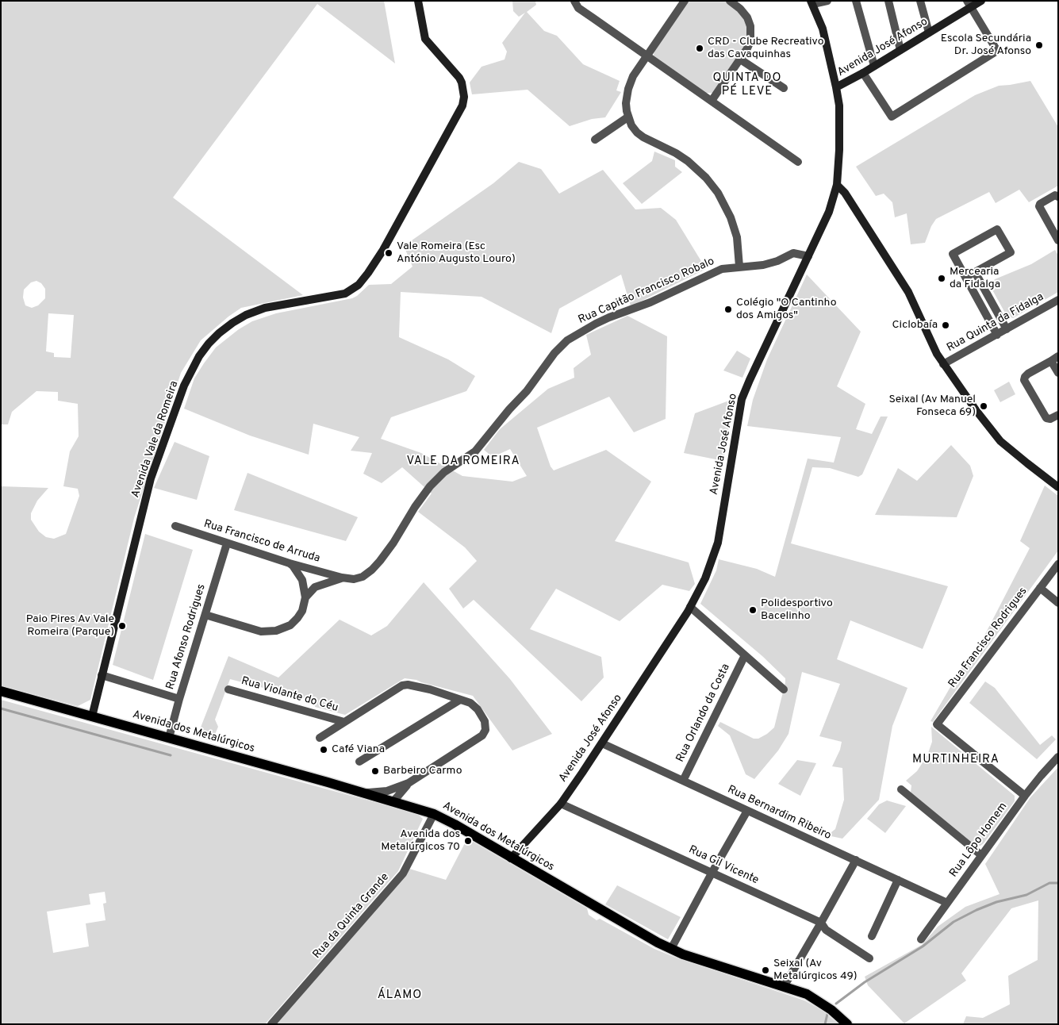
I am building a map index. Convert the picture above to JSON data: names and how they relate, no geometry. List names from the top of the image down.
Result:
{
  "streets": {
    "main road": ["Avenida dos Metalúrgicos"],
    "street": [
      "Avenida José Afonso",
      "Rua Capitão Francisco Robalo",
      "Rua Quinta da Fidalga",
      "Avenida Vale da Romeira",
      "Rua Francisco de Arruda",
      "Rua Afonso Rodrigues",
      "Rua Francisco Rodrigues",
      "Rua Violante do Céu",
      "Rua Orlando da Costa",
      "Rua Bernardim Ribeiro",
      "Rua Lôpo Homem",
      "Rua Gil Vicente",
      "Rua da Quinta Grande"
    ]
  },
  "crossings": [
    ["Avenida José Afonso", "Rua Capitão Francisco Robalo"],
    ["Avenida José Afonso", "Avenida dos Metalúrgicos"],
    ["Avenida José Afonso", "Rua Bernardim Ribeiro"],
    ["Avenida José Afonso", "Rua Gil Vicente"],
    ["Rua Capitão Francisco Robalo", "Rua Francisco de Arruda"],
    ["Avenida Vale da Romeira", "Avenida dos Metalúrgicos"],
    ["Rua Francisco de Arruda", "Rua Afonso Rodrigues"],
    ["Rua Afonso Rodrigues", "Avenida dos Metalúrgicos"],
    ["Rua Francisco Rodrigues", "Rua Lôpo Homem"],
    ["Rua Violante do Céu", "Avenida dos Metalúrgicos"],
    ["Rua Orlando da Costa", "Rua Bernardim Ribeiro"],
    ["Avenida dos Metalúrgicos", "Rua da Quinta Grande"],
    ["Rua Bernardim Ribeiro", "Rua Lôpo Homem"]
  ],
  "districts": [
    "QUINTA DO PÉ LEVE",
    "VALE DA ROMEIRA",
    "MURTINHEIRA",
    "ÁLAMO"
  ],
  "places": [
    "Escola Secundária Dr. José Afonso",
    "CRD - Clube Recreativo das Cavaquinhas",
    "Vale Romeira (Esc António Augusto Louro)",
    "Mercearia da Fidalga",
    "Colégio \"O Cantinho dos Amigos\"",
    "Ciclobaía",
    "Seixal (Av Manuel Fonseca 69)",
    "Polidesportivo Bacelinho",
    "Paio Pires Av Vale Romeira (Parque)",
    "Café Viana",
    "Barbeiro Carmo",
    "Avenida dos Metalúrgicos 70",
    "Seixal (Av Metalúrgicos 49)"
  ]
}
